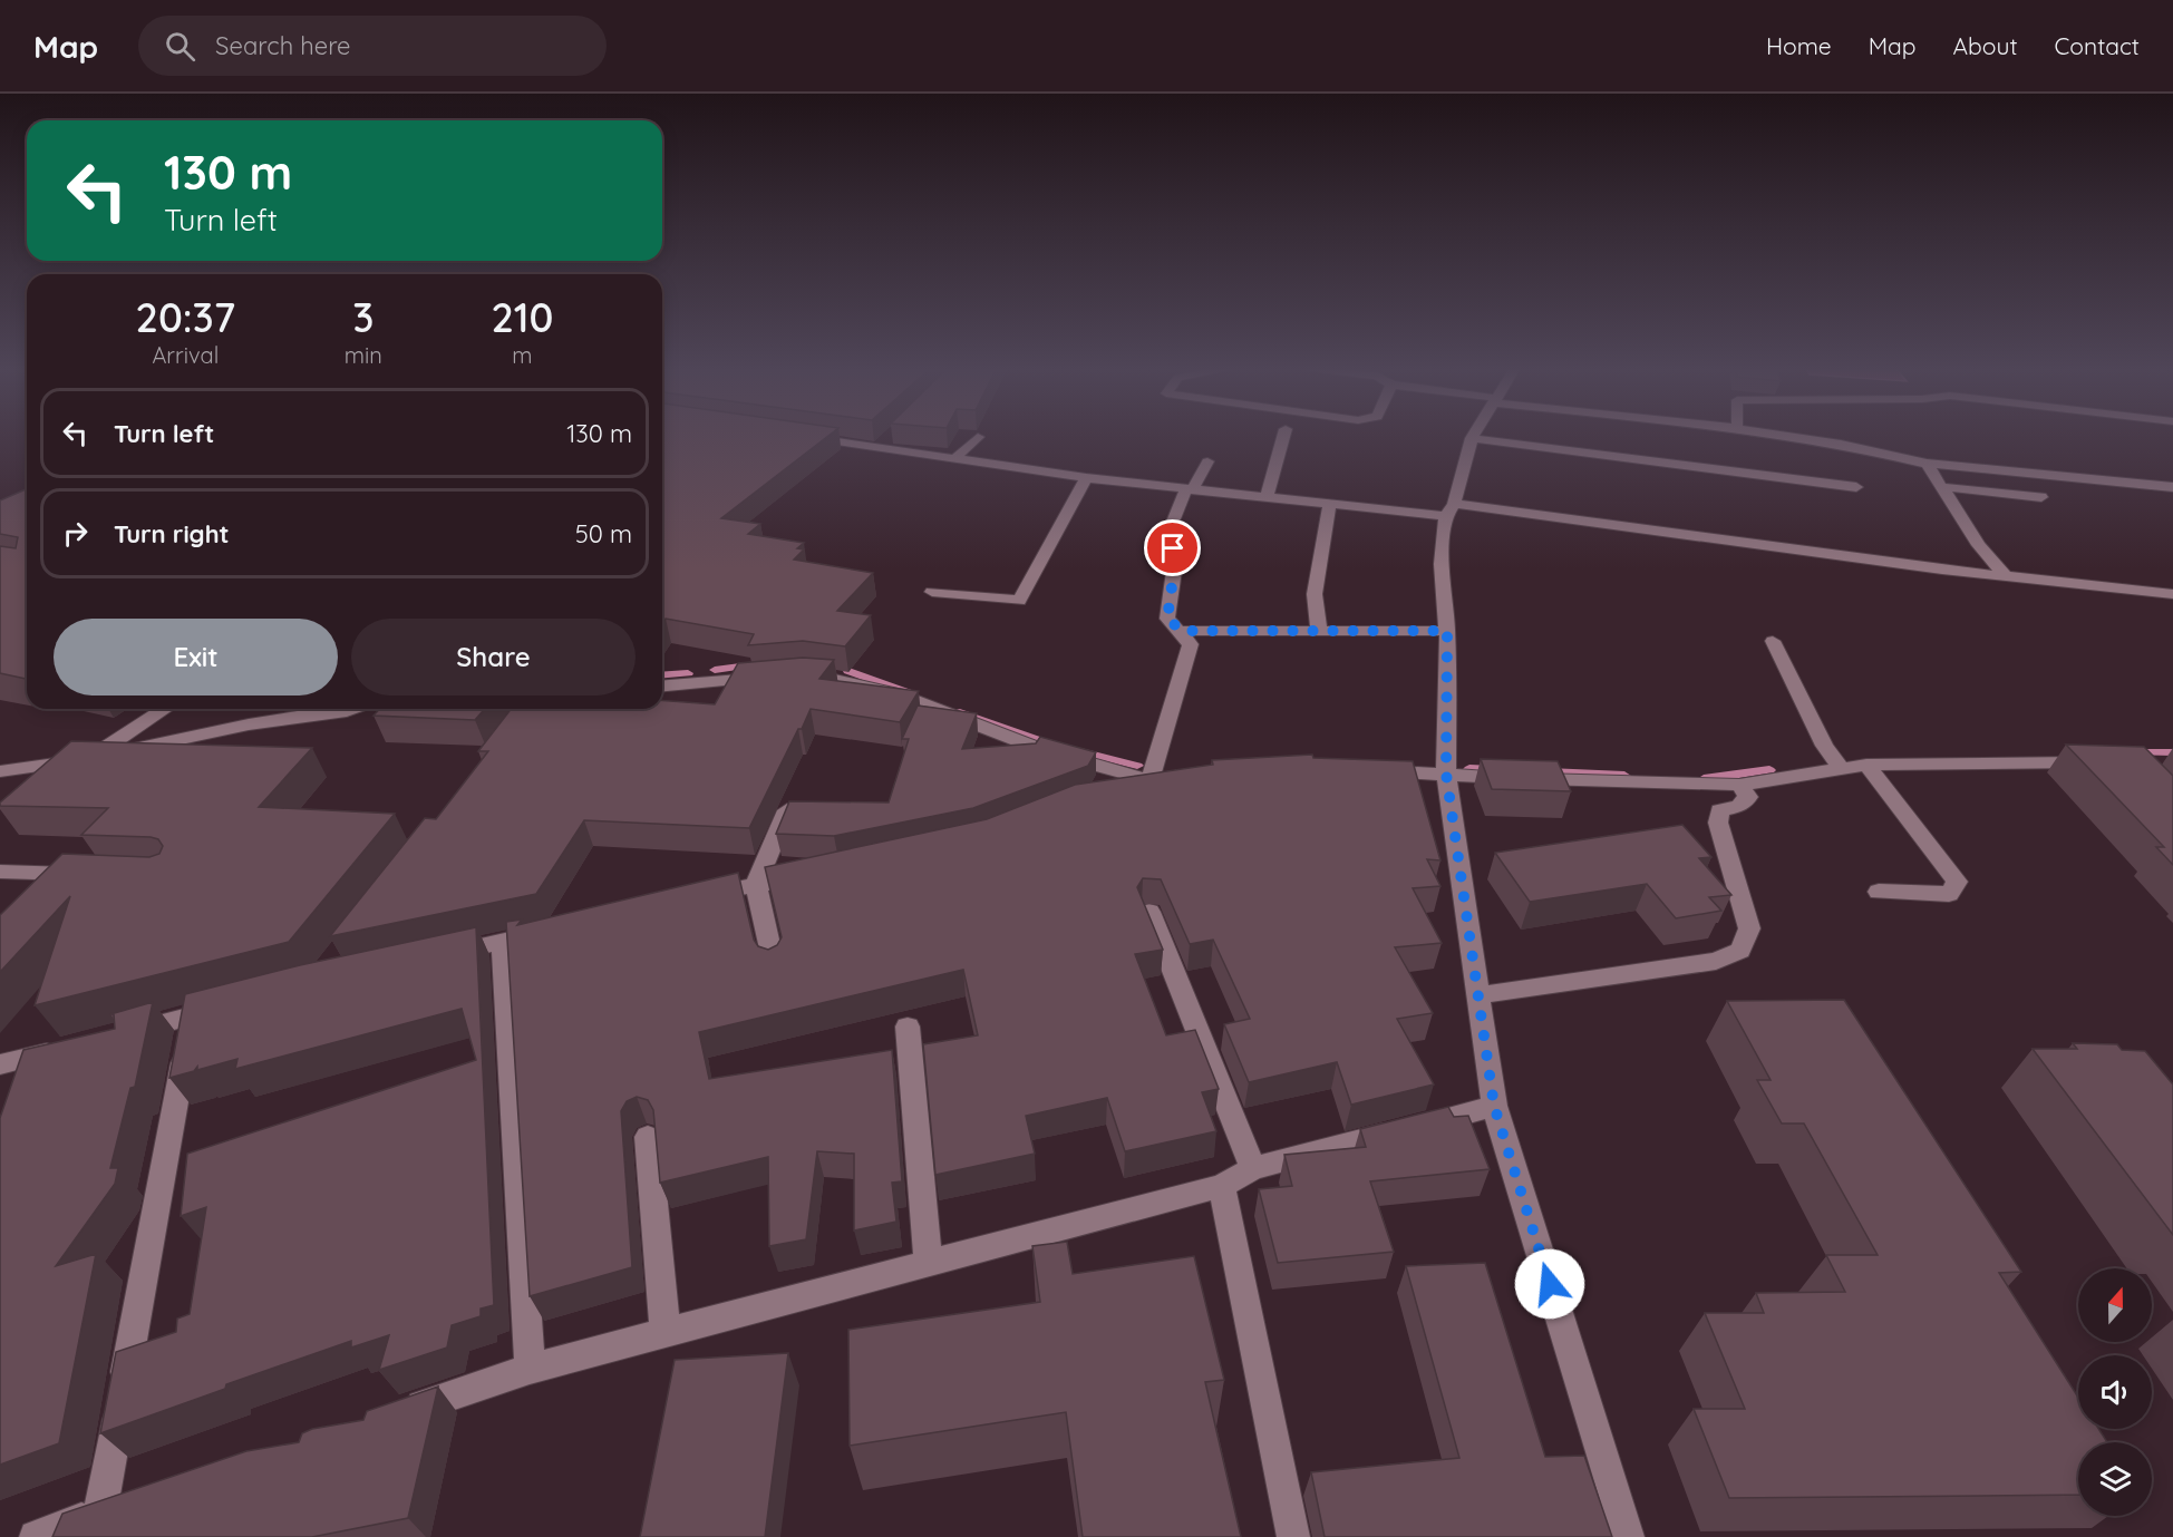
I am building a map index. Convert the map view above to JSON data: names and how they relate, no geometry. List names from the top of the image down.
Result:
{
  "north": "top",
  "page": {
    "header": "Map",
    "search": "Search here",
    "nav": [
      "Home",
      "Map",
      "About",
      "Contact"
    ],
    "turn": ["130 m", "Turn left"],
    "eta": [
      "20:37",
      "Arrival",
      "3",
      "min",
      "210",
      "m"
    ],
    "list": [
      {
        "name": "Turn left",
        "value": "130 m"
      },
      {
        "name": "Turn right",
        "value": "50 m"
      }
    ],
    "buttons": ["Exit", "Share"]
  }
}
